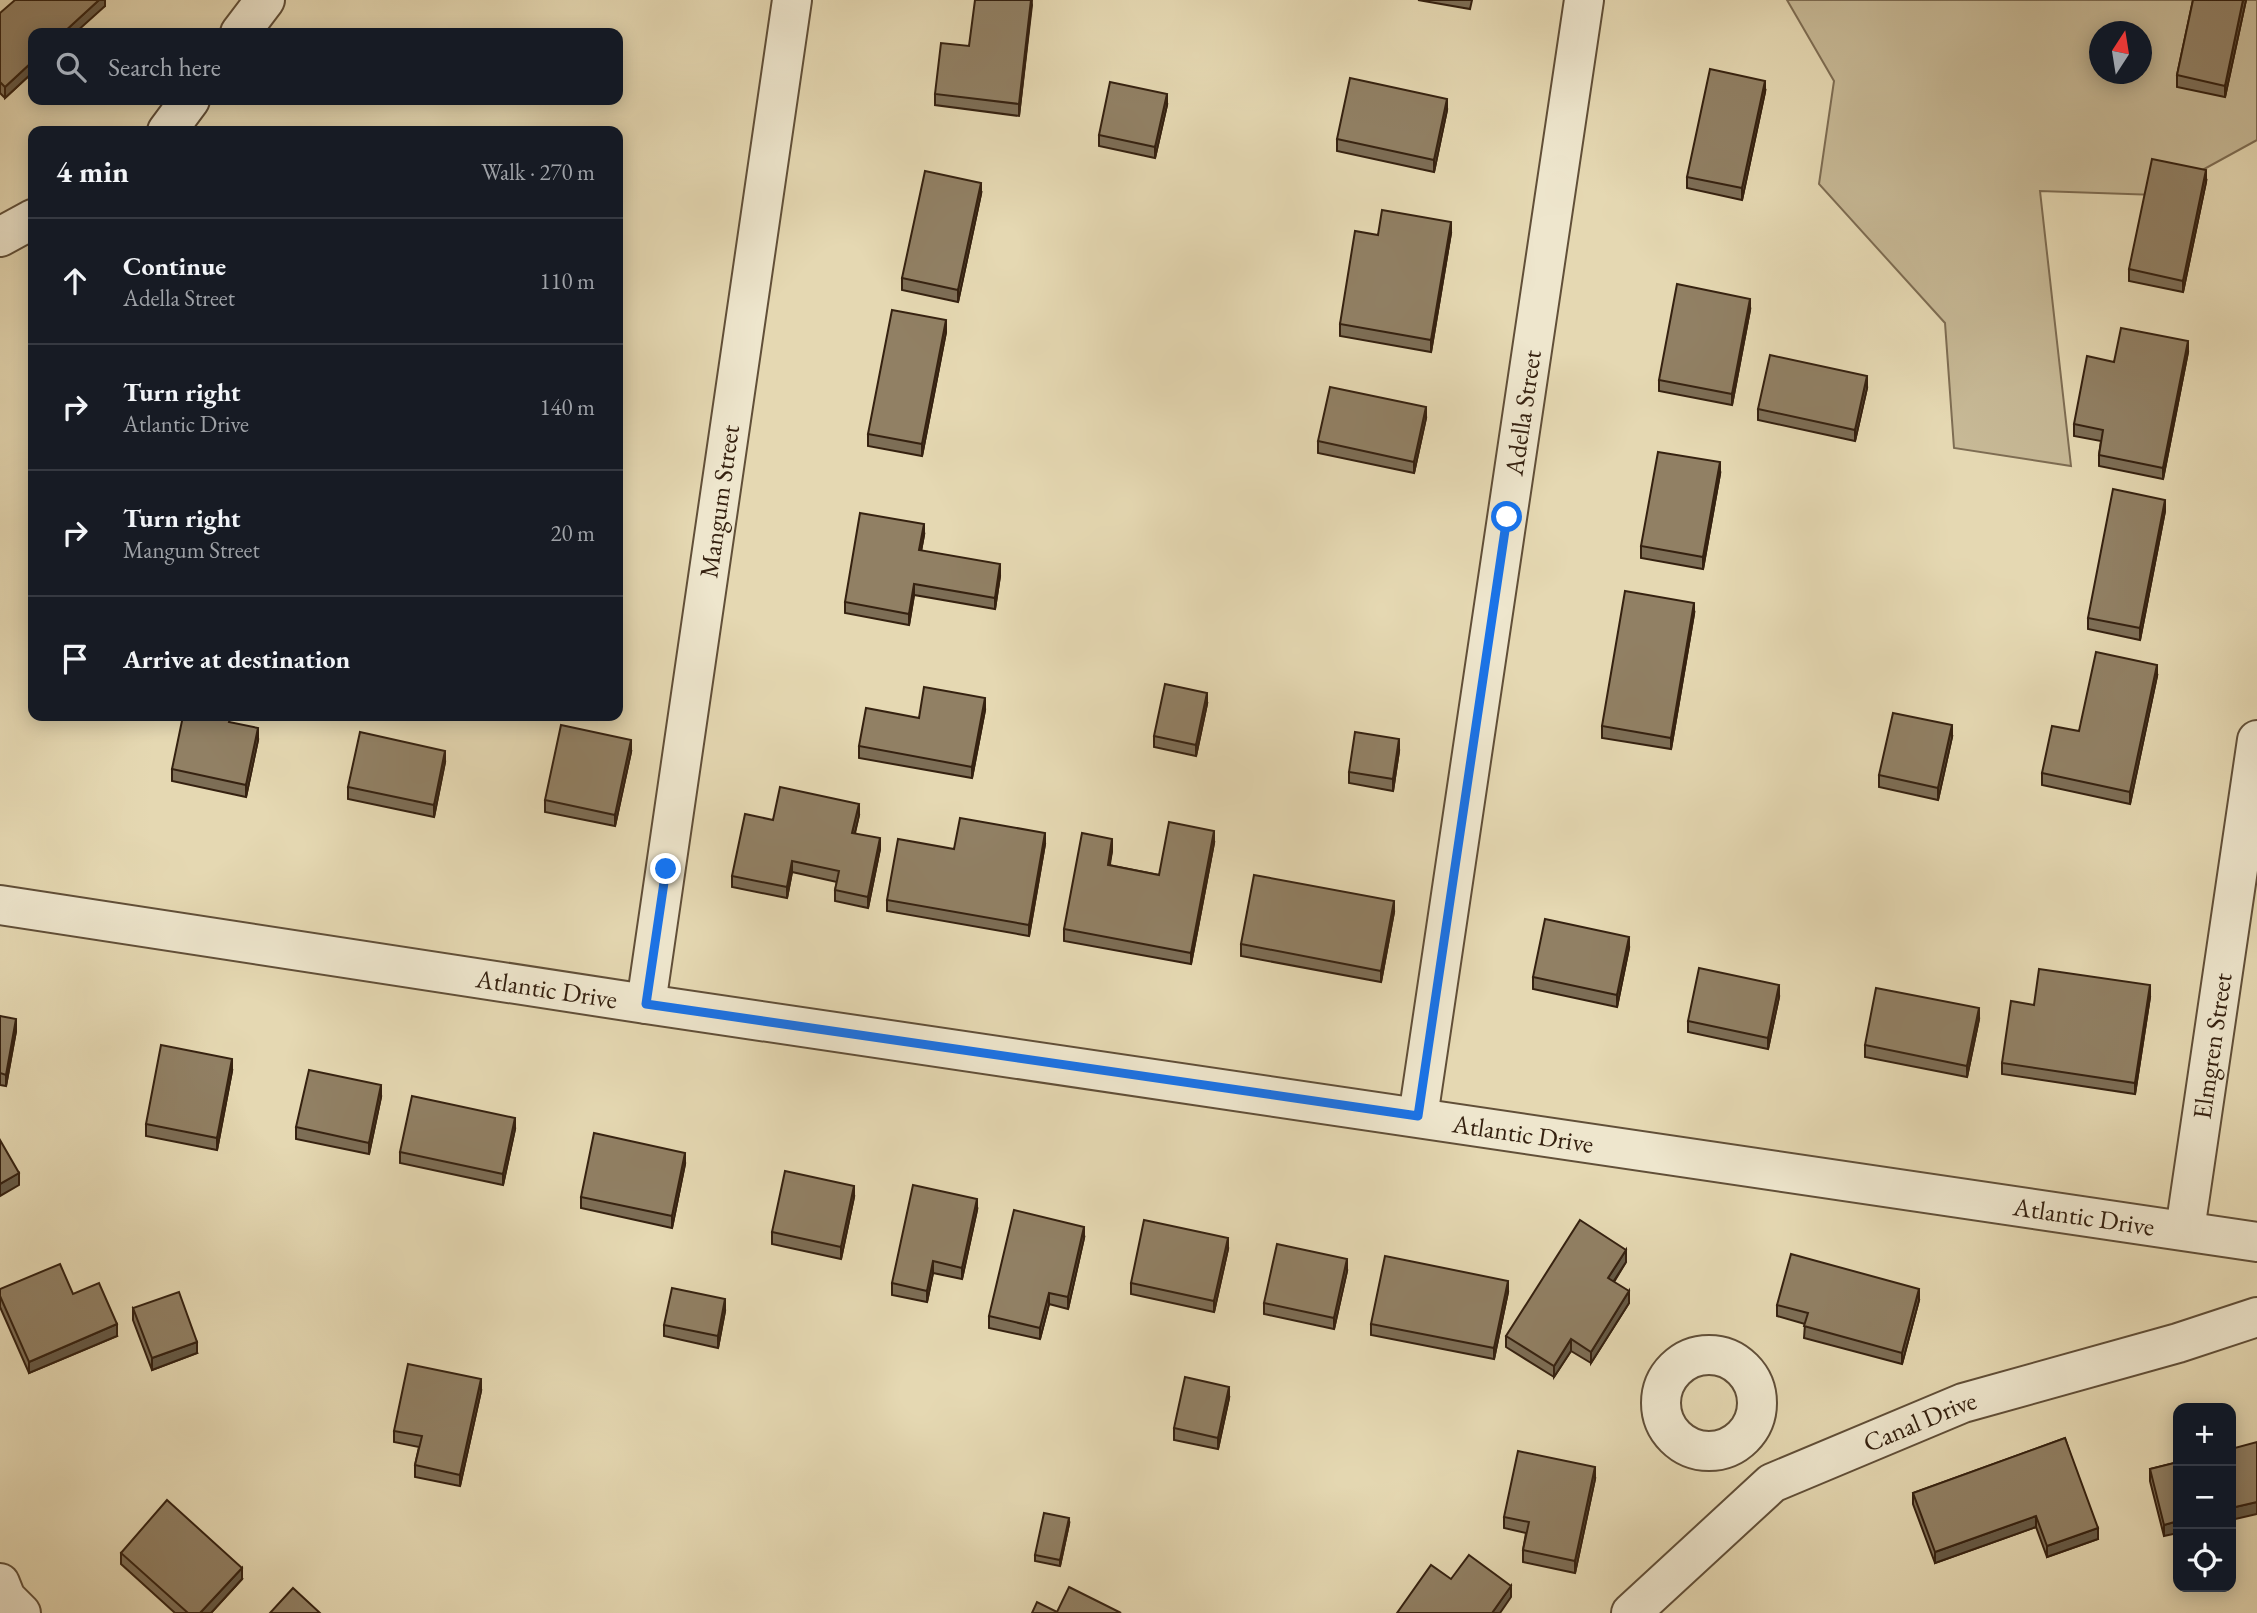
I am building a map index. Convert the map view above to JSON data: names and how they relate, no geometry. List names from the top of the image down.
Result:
{
  "streets": {
    "street": [
      "Adella Street",
      "Mangum Street",
      "Atlantic Drive",
      "Elmgren Street",
      "Canal Drive"
    ]
  },
  "crossings": [
    ["Adella Street", "Atlantic Drive"],
    ["Mangum Street", "Atlantic Drive"],
    ["Atlantic Drive", "Elmgren Street"]
  ],
  "north": "top",
  "page": {
    "search": "Search here",
    "heading": ["4 min", "Walk · 270 m"],
    "list": [
      ["Continue", "Adella Street", "110 m"],
      ["Turn right", "Atlantic Drive", "140 m"],
      ["Turn right", "Mangum Street", "20 m"],
      "Arrive at destination"
    ],
    "map_buttons": ["+", "−"]
  }
}
